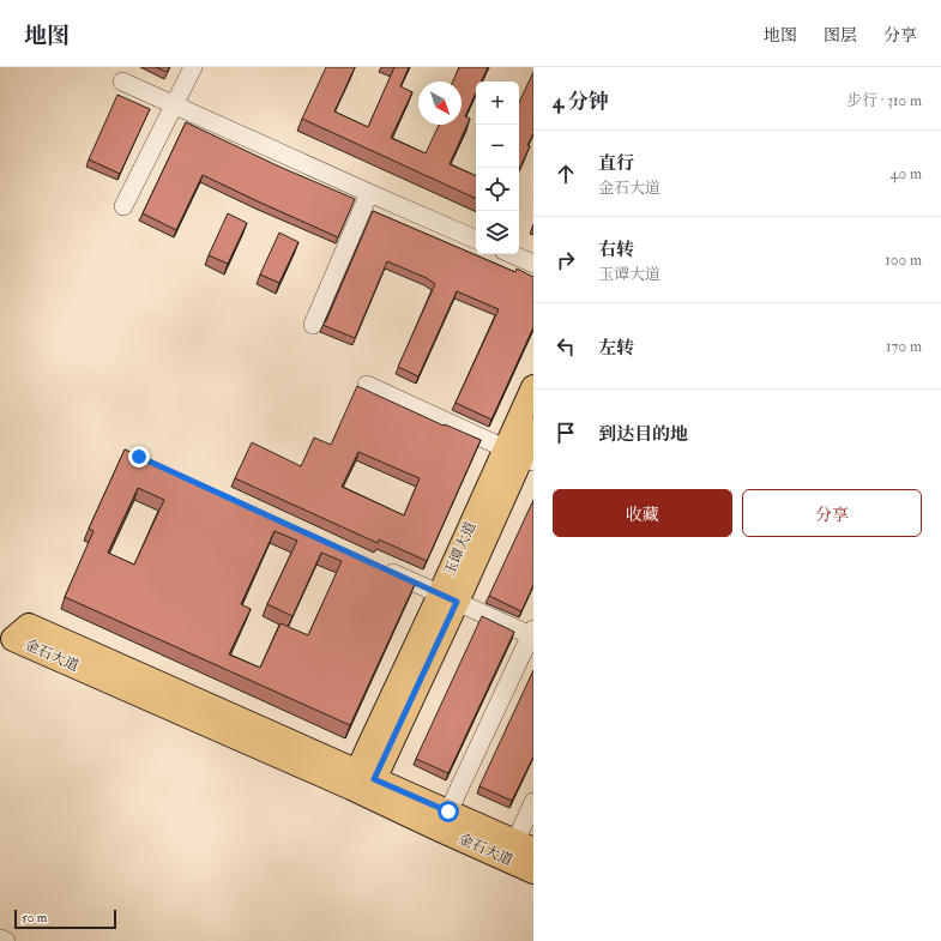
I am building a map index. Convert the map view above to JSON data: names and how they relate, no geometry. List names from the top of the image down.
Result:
{
  "streets": {
    "main road": ["玉谭大道", "金石大道"]
  },
  "crossings": [
    ["玉谭大道", "金石大道"]
  ],
  "scale_bar": "50 m",
  "north": "bottom right",
  "page": {
    "header": "地图",
    "nav": ["地图", "图层", "分享"],
    "heading": ["4 分钟", "步行 · 310 m"],
    "map_buttons": ["+", "−"],
    "list": [
      ["直行", "金石大道", "40 m"],
      ["右转", "玉谭大道", "100 m"],
      ["左转", "170 m"],
      "到达目的地"
    ],
    "buttons": ["收藏", "分享"],
    "scale": "50 m"
  }
}
